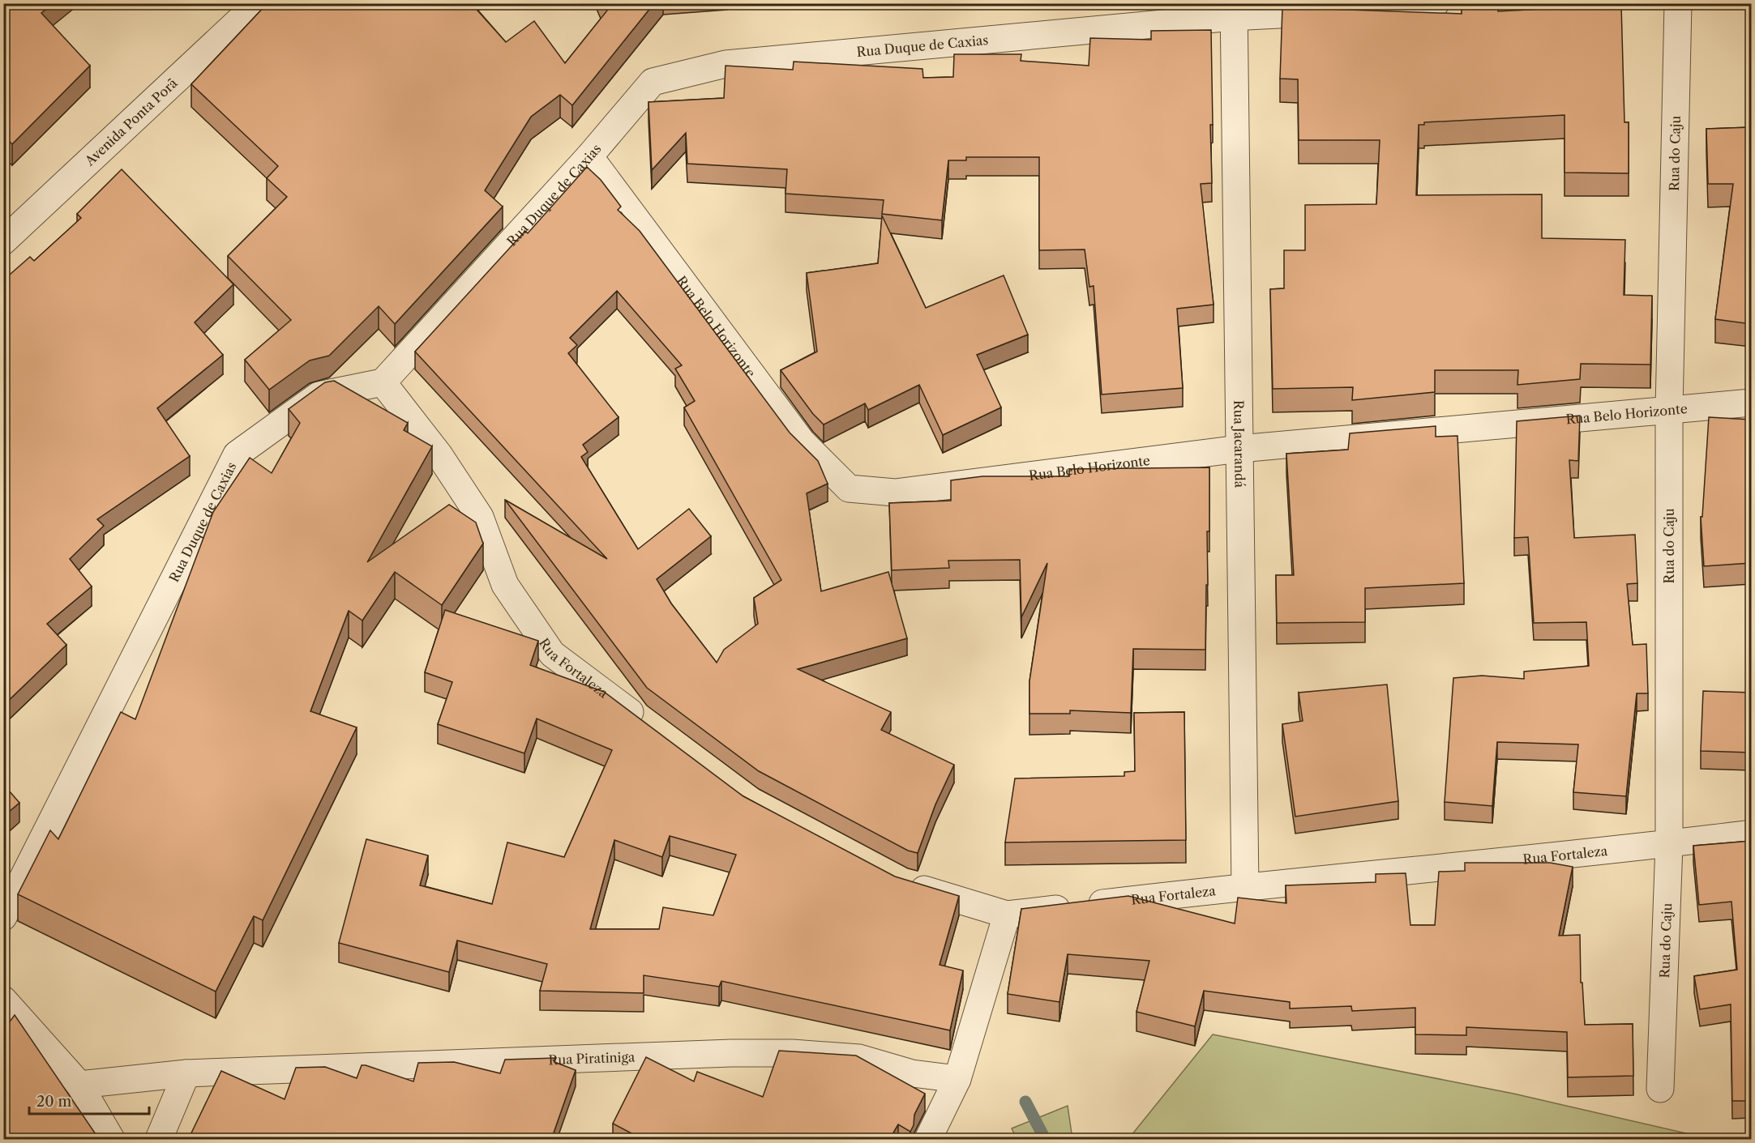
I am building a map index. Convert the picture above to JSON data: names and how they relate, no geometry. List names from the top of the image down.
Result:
{
  "streets": {
    "street": [
      "Rua Duque de Caxias",
      "Avenida Ponta Porã",
      "Rua do Caju",
      "Rua Belo Horizonte",
      "Rua Jacarandá",
      "Rua Fortaleza",
      "Rua Piratiniga"
    ]
  },
  "crossings": [
    ["Rua Duque de Caxias", "Rua Belo Horizonte"],
    ["Rua Duque de Caxias", "Rua Jacarandá"],
    ["Rua Duque de Caxias", "Rua Fortaleza"],
    ["Rua do Caju", "Rua Belo Horizonte"],
    ["Rua do Caju", "Rua Fortaleza"],
    ["Rua Belo Horizonte", "Rua Jacarandá"],
    ["Rua Jacarandá", "Rua Fortaleza"]
  ],
  "scale_bar": "20 m"
}
